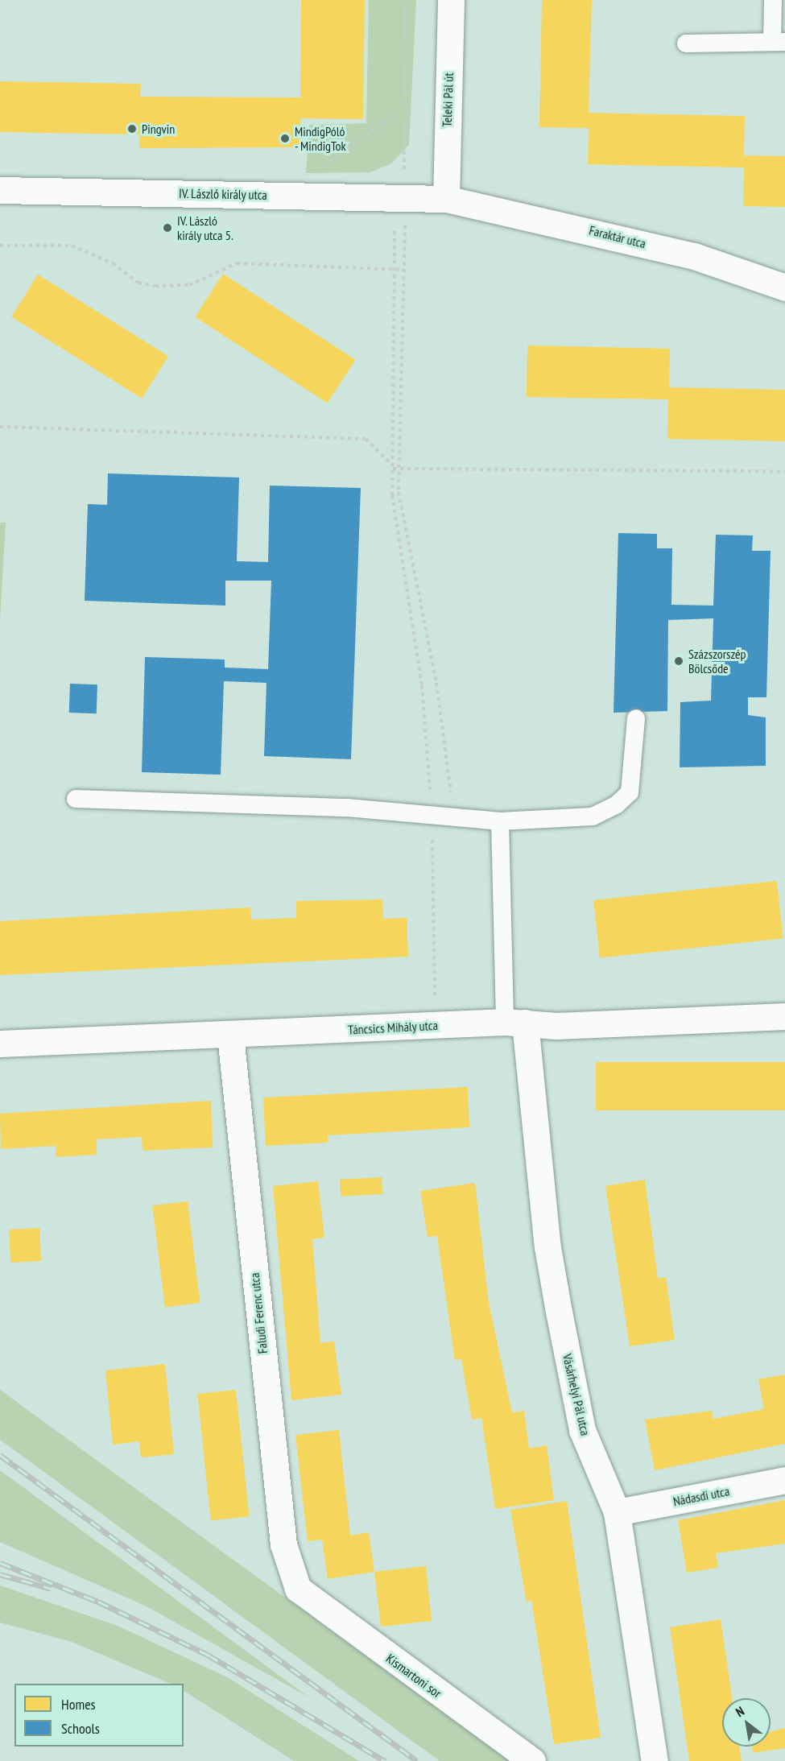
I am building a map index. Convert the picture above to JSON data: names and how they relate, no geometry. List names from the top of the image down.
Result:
{
  "streets": {
    "street": [
      "Teleki Pál út",
      "IV. László király utca",
      "Faraktár utca",
      "Táncsics Mihály utca",
      "Faludi Ferenc utca",
      "Vásárhelyi Pál utca",
      "Nádasdi utca",
      "Kismartoni sor"
    ]
  },
  "crossings": [
    ["Teleki Pál út", "IV. László király utca"],
    ["Teleki Pál út", "Faraktár utca"],
    ["IV. László király utca", "Faraktár utca"],
    ["Táncsics Mihály utca", "Faludi Ferenc utca"],
    ["Táncsics Mihály utca", "Vásárhelyi Pál utca"],
    ["Faludi Ferenc utca", "Kismartoni sor"],
    ["Vásárhelyi Pál utca", "Nádasdi utca"]
  ],
  "places": [
    "Pingvin",
    "MindigPóló - MindigTok",
    "IV. László király utca 5.",
    "Százszorszép Bölcsőde"
  ],
  "legend": ["Homes", "Schools"],
  "north": "top left"
}
